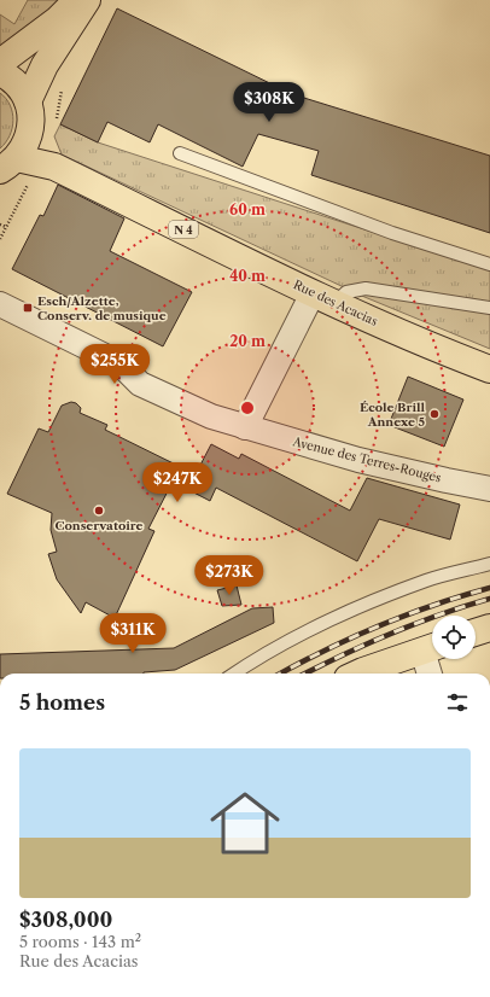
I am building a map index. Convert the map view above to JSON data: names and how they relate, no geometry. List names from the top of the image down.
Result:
{
  "streets": {
    "main road": ["N 4", "Rue des Acacias"],
    "street": ["Avenue des Terres-Rouges"]
  },
  "crossings": [
    ["N 4", "Rue des Acacias"]
  ],
  "places": {
    "transit": ["Esch/Alzette, Conserv. de musique"],
    "other": ["École Brill Annexe 5", "Conservatoire"]
  },
  "page": {
    "price": [
      "$308K",
      "$255K",
      "$247K",
      "$273K",
      "$311K"
    ],
    "heading": "5 homes",
    "list": [
      {
        "name": "$308,000",
        "note": "5 rooms · 143 m² · Rue des Acacias"
      }
    ]
  },
  "rings": ["60 m", "40 m", "20 m"]
}
